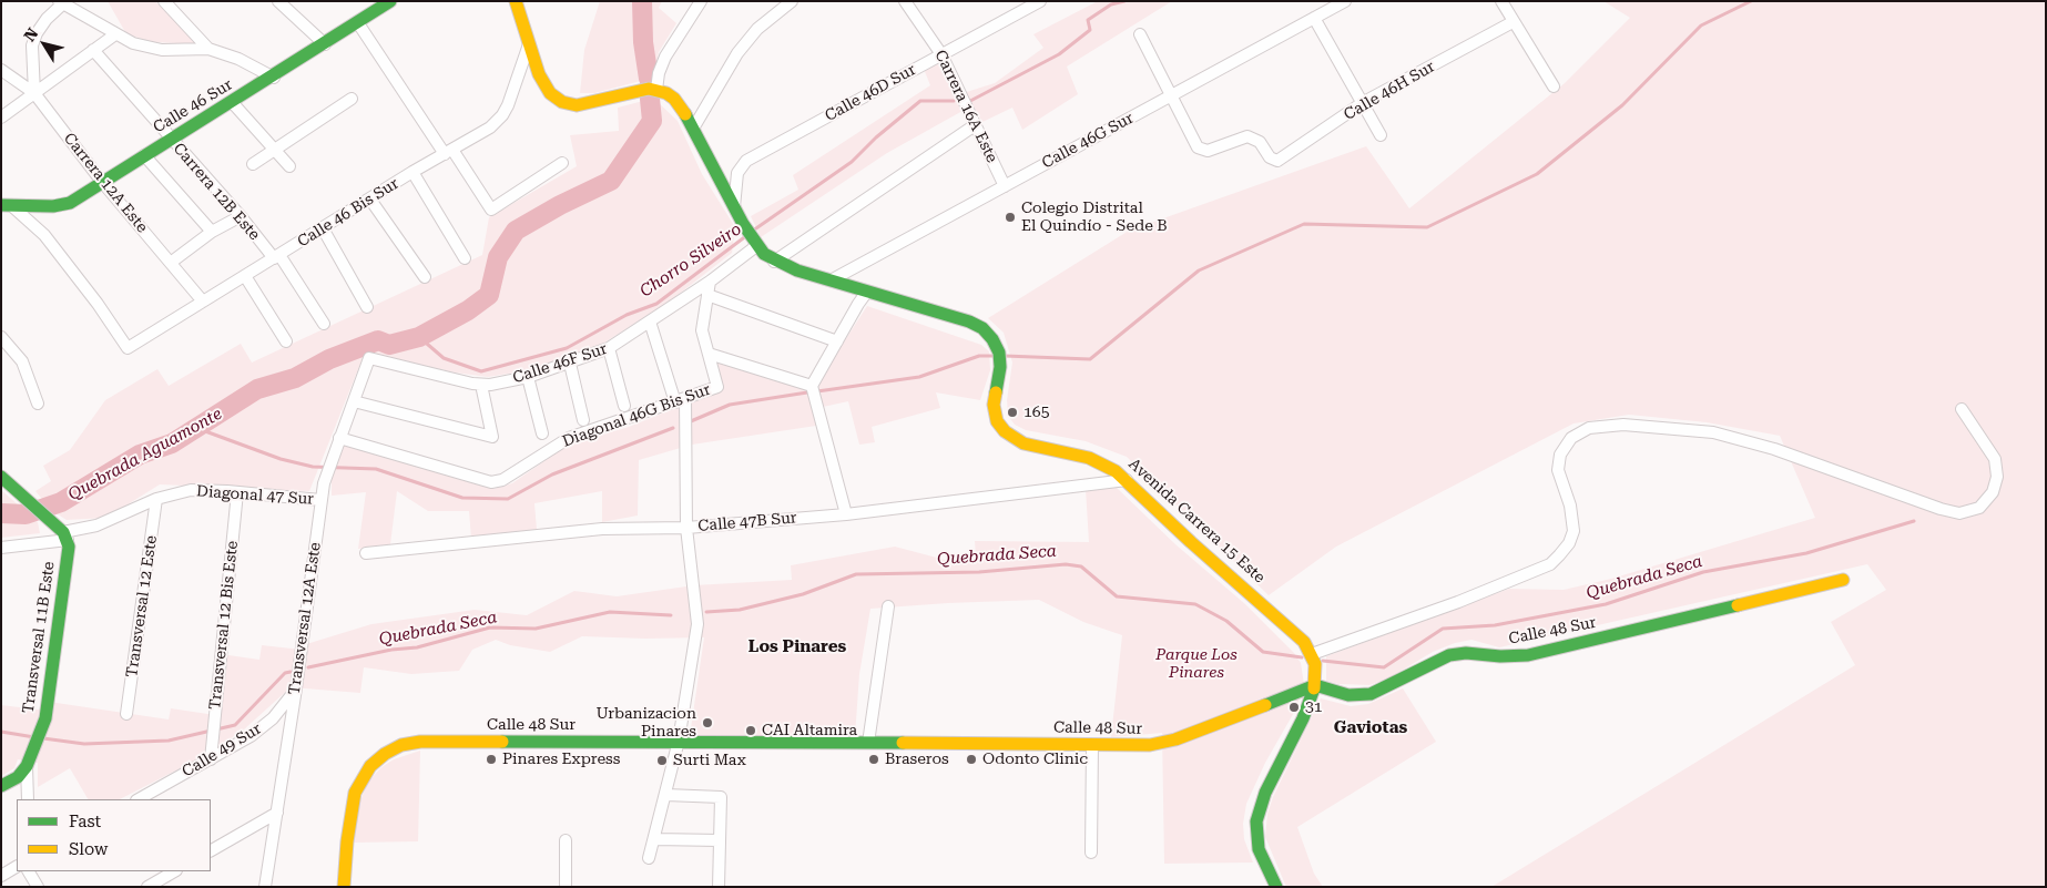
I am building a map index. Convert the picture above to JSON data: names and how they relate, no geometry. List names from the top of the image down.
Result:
{
  "streets": {
    "street": [
      "Calle 46H Sur",
      "Calle 46D Sur",
      "Calle 46 Sur",
      "Carrera 16A Este",
      "Calle 46G Sur",
      "Carrera 12A Este",
      "Carrera 12B Este",
      "Calle 46 Bis Sur",
      "Calle 46F Sur",
      "Diagonal 46G Bis Sur",
      "Diagonal 47 Sur",
      "Avenida Carrera 15 Este",
      "Calle 47B Sur",
      "Transversal 12 Este",
      "Transversal 12A Este",
      "Transversal 12 Bis Este",
      "Calle 48 Sur",
      "Transversal 11B Este",
      "Calle 49 Sur"
    ]
  },
  "crossings": [
    ["Calle 46H Sur", "Calle 46G Sur"],
    ["Calle 46D Sur", "Carrera 16A Este"],
    ["Calle 46D Sur", "Avenida Carrera 15 Este"],
    ["Calle 46 Sur", "Carrera 12A Este"],
    ["Calle 46 Sur", "Carrera 12B Este"],
    ["Calle 46 Sur", "Calle 46 Bis Sur"],
    ["Carrera 16A Este", "Calle 46G Sur"],
    ["Calle 46G Sur", "Avenida Carrera 15 Este"],
    ["Carrera 12A Este", "Calle 46 Bis Sur"],
    ["Carrera 12B Este", "Calle 46 Bis Sur"],
    ["Calle 46F Sur", "Avenida Carrera 15 Este"],
    ["Calle 46F Sur", "Transversal 12A Este"],
    ["Diagonal 46G Bis Sur", "Transversal 12A Este"],
    ["Diagonal 47 Sur", "Transversal 12 Este"],
    ["Diagonal 47 Sur", "Transversal 12A Este"],
    ["Diagonal 47 Sur", "Transversal 12 Bis Este"],
    ["Diagonal 47 Sur", "Transversal 11B Este"],
    ["Avenida Carrera 15 Este", "Calle 47B Sur"],
    ["Transversal 12A Este", "Calle 49 Sur"],
    ["Transversal 12 Bis Este", "Calle 49 Sur"]
  ],
  "districts": ["Los Pinares", "Gaviotas"],
  "water": ["Chorro Silveiro", "Quebrada Aguamonte", "Quebrada Seca"],
  "parks": ["Parque Los Pinares"],
  "places": [
    "Colegio Distrital El Quindío - Sede B",
    "165",
    "31",
    "Urbanizacion Pinares",
    "CAI Altamira",
    "Pinares Express",
    "Braseros",
    "Odonto Clinic",
    "Surti Max"
  ],
  "legend": ["Fast", "Slow"],
  "north": "top left"
}
